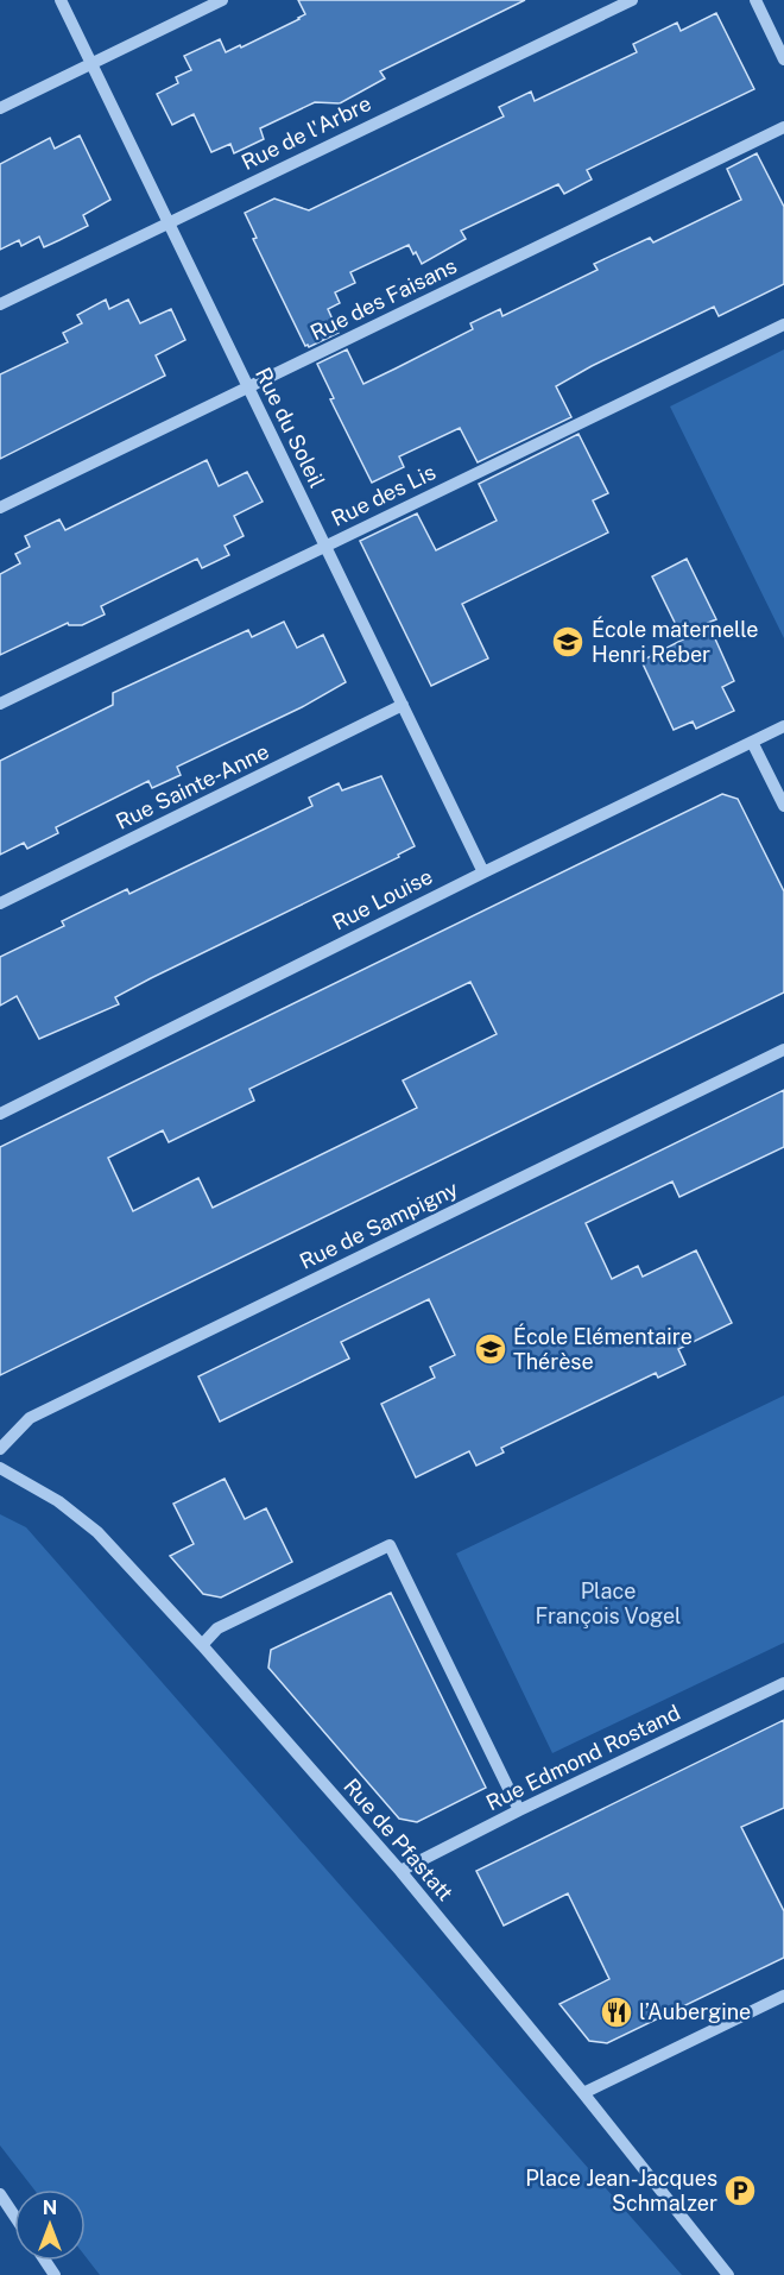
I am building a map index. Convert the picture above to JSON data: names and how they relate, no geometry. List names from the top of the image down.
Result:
{
  "streets": {
    "street": [
      "Rue de l'Arbre",
      "Rue des Faisans",
      "Rue du Soleil",
      "Rue des Lis",
      "Rue Sainte-Anne",
      "Rue Louise",
      "Rue de Sampigny",
      "Rue Edmond Rostand",
      "Rue de Pfastatt"
    ]
  },
  "crossings": [
    ["Rue de l'Arbre", "Rue du Soleil"],
    ["Rue des Faisans", "Rue du Soleil"],
    ["Rue du Soleil", "Rue des Lis"],
    ["Rue du Soleil", "Rue Sainte-Anne"],
    ["Rue du Soleil", "Rue Louise"],
    ["Rue Edmond Rostand", "Rue de Pfastatt"]
  ],
  "parks": ["Place François Vogel"],
  "places": {
    "school or university": ["École maternelle Henri Reber", "École Elémentaire Thérèse"],
    "restaurant": ["l’Aubergine"],
    "parking": ["Place Jean-Jacques Schmalzer"]
  },
  "north": "top"
}
